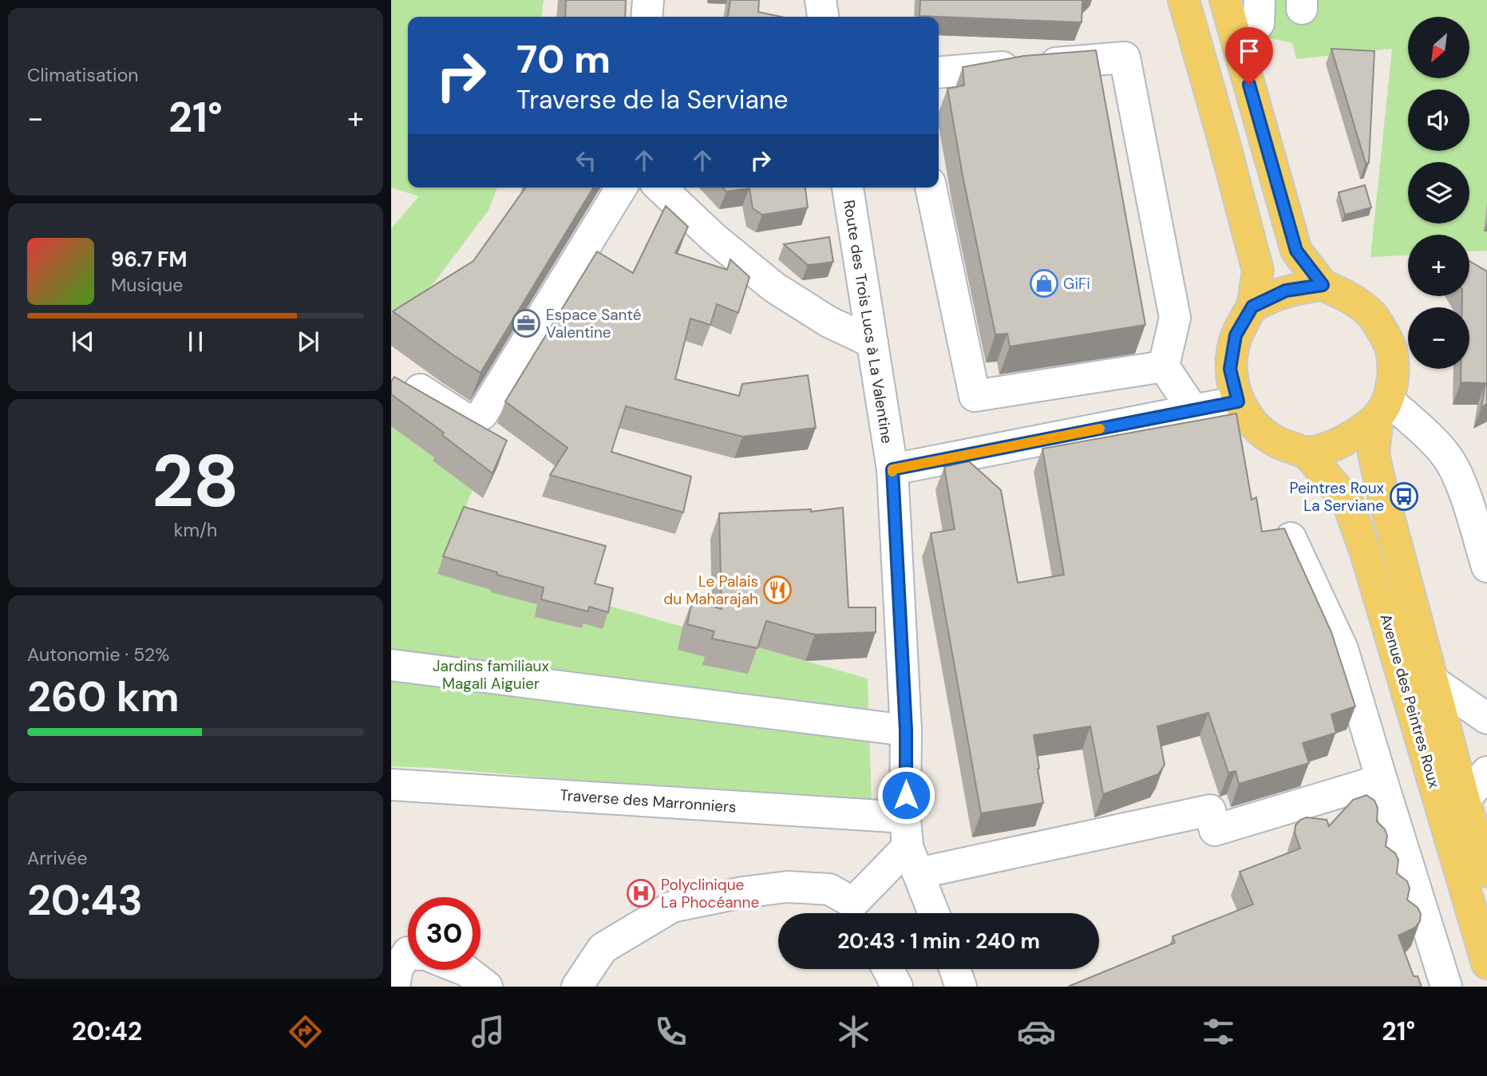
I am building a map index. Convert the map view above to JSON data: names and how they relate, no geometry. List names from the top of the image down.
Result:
{
  "streets": {
    "main road": ["Avenue des Peintres Roux"],
    "street": ["Route des Trois Lucs à La Valentine", "Traverse des Marronniers"]
  },
  "crossings": [
    ["Route des Trois Lucs à La Valentine", "Traverse des Marronniers"]
  ],
  "parks": ["Jardins familiaux Magali Aiguier"],
  "places": {
    "shop": ["GiFi"],
    "office": ["Espace Santé Valentine"],
    "bus stop": ["Peintres Roux La Serviane"],
    "restaurant": ["Le Palais du Maharajah"],
    "hospital": ["Polyclinique La Phocéanne"]
  },
  "north": "bottom left",
  "page": {
    "tile": [
      "Climatisation",
      ["28", "km/h"],
      ["Autonomie · 52%", "260 km"],
      ["Arrivée", "20:43"]
    ],
    "map_buttons": ["+", "−"],
    "turn": ["70 m", "Traverse de la Serviane"],
    "heat": ["−", "21°", "+"],
    "song": ["96.7 FM", "Musique"],
    "limit": "30",
    "trip": "20:43 · 1 min · 240 m",
    "tabs": ["20:42", "21°"]
  }
}
